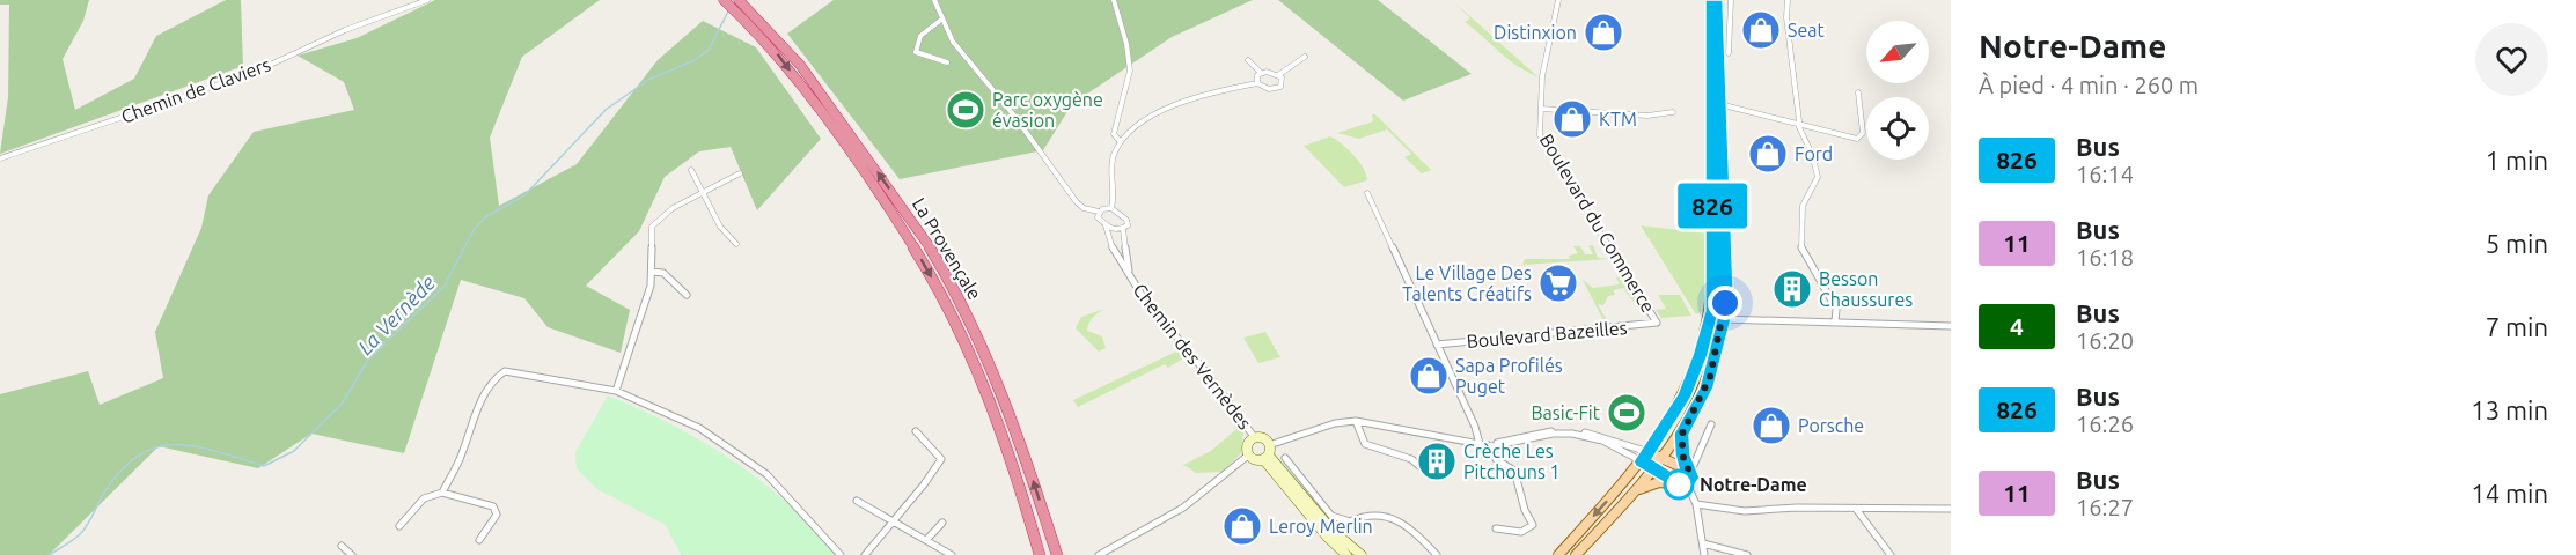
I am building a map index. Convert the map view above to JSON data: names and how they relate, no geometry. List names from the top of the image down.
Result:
{
  "streets": {
    "highway": ["La Provençale"],
    "street": [
      "Chemin de Claviers",
      "Boulevard du Commerce",
      "Boulevard Bazeilles",
      "Chemin des Vernèdes"
    ]
  },
  "crossings": [
    ["Boulevard du Commerce", "Boulevard Bazeilles"]
  ],
  "water": ["La Vernède"],
  "places": {
    "shop": [
      "Seat",
      "Distinxion",
      "KTM",
      "Ford",
      "Sapa Profilés Puget",
      "Porsche",
      "Leroy Merlin"
    ],
    "sports": ["Parc oxygène évasion", "Basic-Fit"],
    "supermarket": ["Le Village Des Talents Créatifs"],
    "building": ["Besson Chaussures", "Crèche Les Pitchouns 1"],
    "other": ["Notre-Dame"]
  },
  "lines": ["bus line 826"],
  "north": "bottom left",
  "page": {
    "on_map": "826",
    "heading": ["Notre-Dame", "À pied · 4 min · 260 m"],
    "list": [
      {
        "mark": "826",
        "name": "Bus",
        "note": "16:14",
        "value": "1 min"
      },
      {
        "mark": "11",
        "name": "Bus",
        "note": "16:18",
        "value": "5 min"
      },
      {
        "mark": "4",
        "name": "Bus",
        "note": "16:20",
        "value": "7 min"
      },
      {
        "mark": "826",
        "name": "Bus",
        "note": "16:26",
        "value": "13 min"
      },
      {
        "mark": "11",
        "name": "Bus",
        "note": "16:27",
        "value": "14 min"
      }
    ]
  }
}
